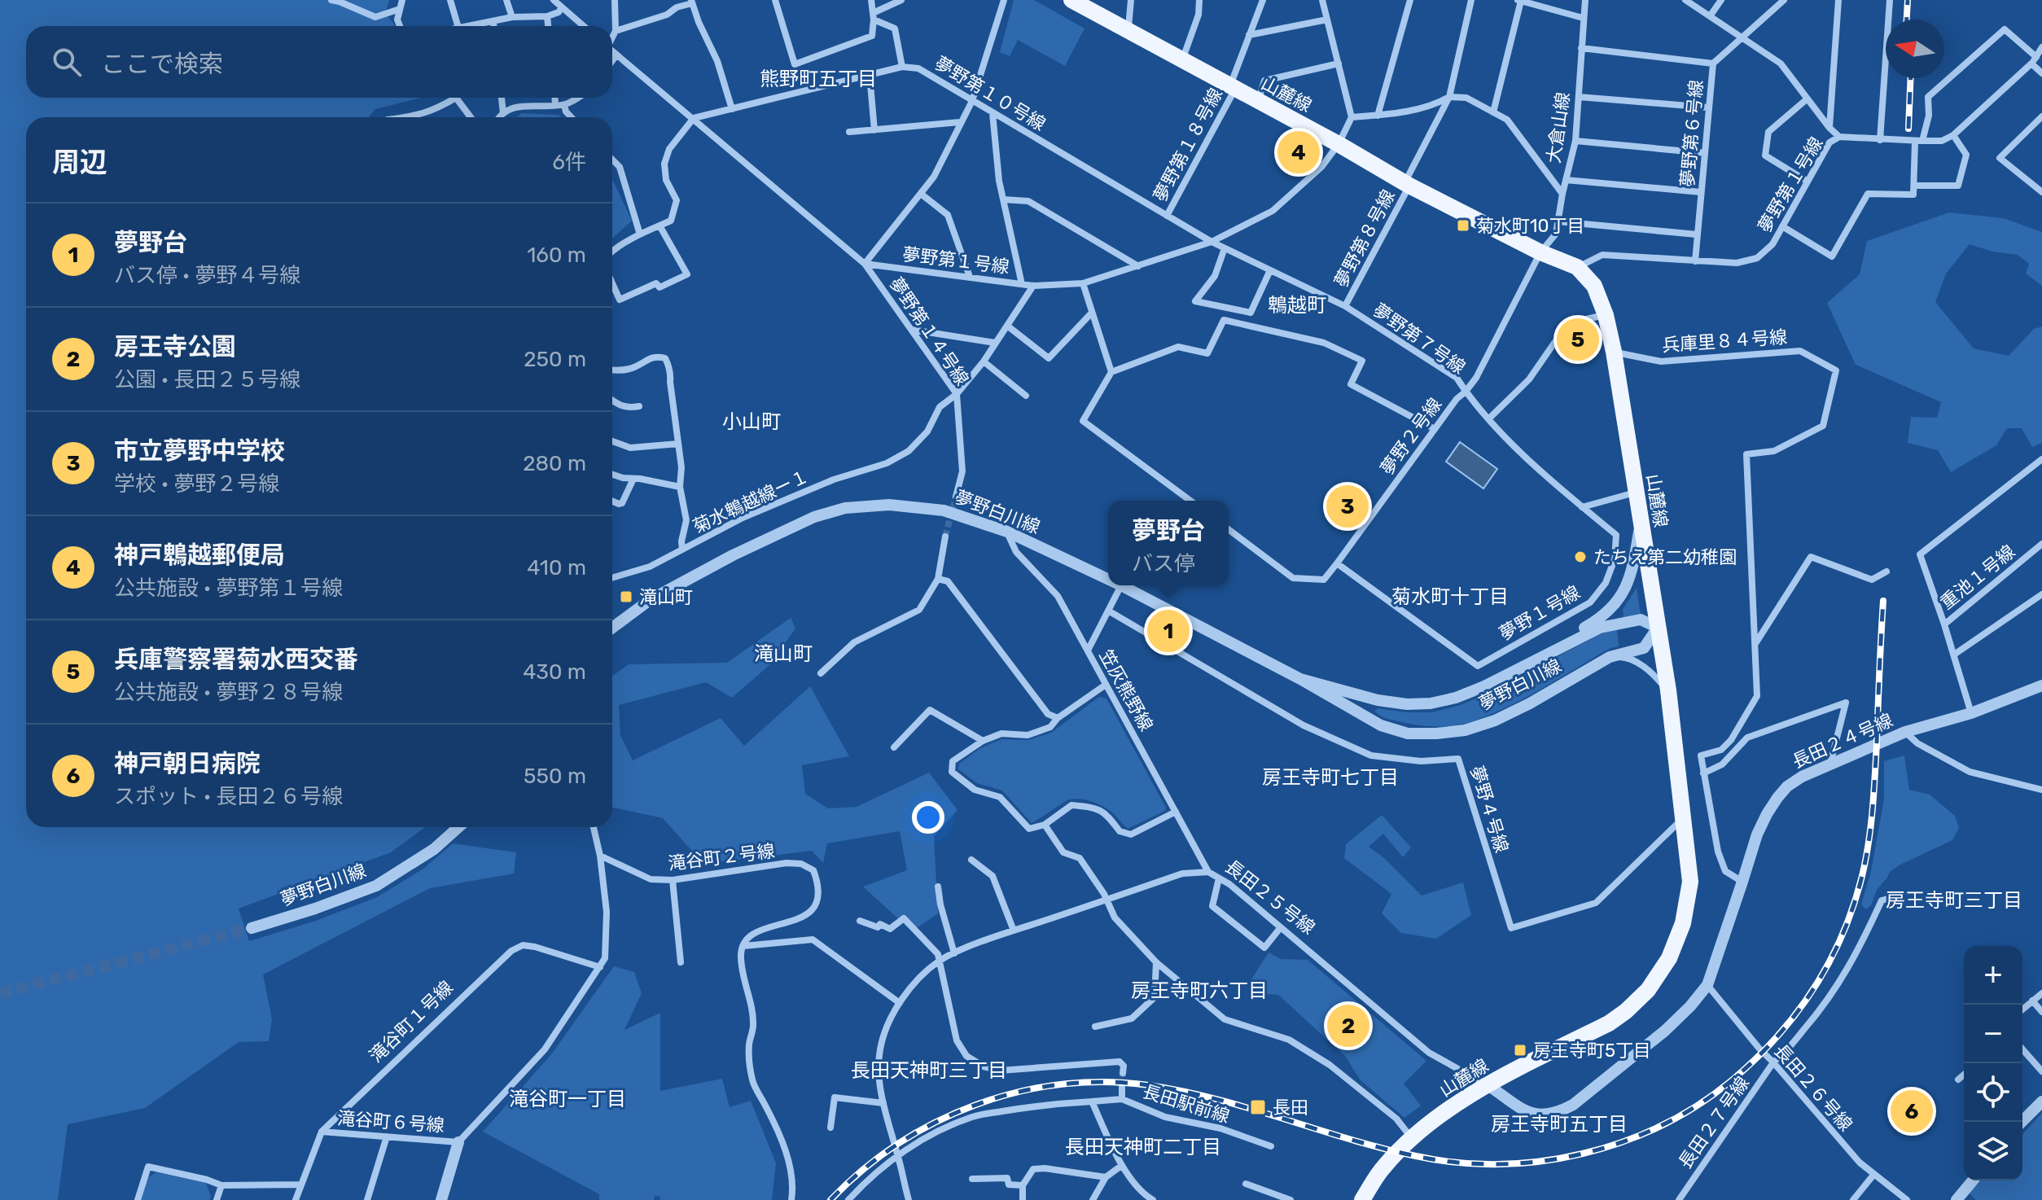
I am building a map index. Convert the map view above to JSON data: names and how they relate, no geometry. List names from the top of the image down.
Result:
{
  "streets": {
    "main road": ["山麓線"],
    "street": [
      "夢野第１０号線",
      "大倉山線",
      "夢野第６号線",
      "夢野第１８号線",
      "夢野第１号線",
      "夢野第８号線",
      "夢野第１４号線",
      "夢野第７号線",
      "兵庫里８４号線",
      "夢野２号線",
      "菊水鵯越線ー１",
      "夢野白川線",
      "重池１号線",
      "夢野１号線",
      "笠灰熊野線",
      "長田２４号線",
      "夢野４号線",
      "滝谷町２号線",
      "長田２５号線",
      "滝谷町１号線",
      "長田２６号線",
      "長田駅前線",
      "滝谷町６号線",
      "長田２７号線"
    ]
  },
  "crossings": [
    ["夢野第１０号線", "夢野第１８号線"],
    ["夢野第１０号線", "夢野第１号線"],
    ["夢野第１０号線", "夢野第７号線"],
    ["山麓線", "大倉山線"],
    ["山麓線", "夢野第１８号線"],
    ["山麓線", "夢野第１号線"],
    ["山麓線", "夢野第８号線"],
    ["山麓線", "夢野第７号線"],
    ["山麓線", "兵庫里８４号線"],
    ["山麓線", "夢野白川線"],
    ["山麓線", "夢野４号線"],
    ["山麓線", "長田２５号線"],
    ["大倉山線", "夢野第７号線"],
    ["夢野第６号線", "夢野第１号線"],
    ["夢野第１号線", "夢野第１４号線"],
    ["夢野第１号線", "夢野第７号線"],
    ["夢野第８号線", "夢野第７号線"],
    ["夢野第１４号線", "菊水鵯越線ー１"],
    ["夢野第７号線", "夢野２号線"],
    ["夢野第７号線", "夢野１号線"],
    ["夢野２号線", "夢野１号線"],
    ["夢野白川線", "笠灰熊野線"],
    ["重池１号線", "長田２４号線"],
    ["笠灰熊野線", "長田２５号線"],
    ["長田２４号線", "長田２５号線"],
    ["長田２４号線", "長田２６号線"],
    ["長田２５号線", "長田２６号線"],
    ["長田２５号線", "長田駅前線"],
    ["滝谷町１号線", "滝谷町６号線"],
    ["長田２６号線", "長田２７号線"]
  ],
  "districts": [
    "熊野町五丁目",
    "鵯越町",
    "小山町",
    "菊水町十丁目",
    "滝山町",
    "房王寺町七丁目",
    "房王寺町三丁目",
    "房王寺町六丁目",
    "長田天神町三丁目",
    "滝谷町一丁目",
    "房王寺町五丁目",
    "長田天神町二丁目"
  ],
  "places": {
    "transit": [
      "菊水町10丁目",
      "滝山町",
      "房王寺町5丁目",
      "長田"
    ],
    "other": ["たちえ第二幼稚園"]
  },
  "north": "left",
  "page": {
    "search": "ここで検索",
    "heading": ["周辺", "6件"],
    "pins": [
      "4",
      "5",
      "3",
      "1",
      "2",
      "6"
    ],
    "list": [
      {
        "mark": "1",
        "name": "夢野台",
        "note": "バス停 · 夢野４号線",
        "value": "160 m"
      },
      {
        "mark": "2",
        "name": "房王寺公園",
        "note": "公園 · 長田２５号線",
        "value": "250 m"
      },
      {
        "mark": "3",
        "name": "市立夢野中学校",
        "note": "学校 · 夢野２号線",
        "value": "280 m"
      },
      {
        "mark": "4",
        "name": "神戸鵯越郵便局",
        "note": "公共施設 · 夢野第１号線",
        "value": "410 m"
      },
      {
        "mark": "5",
        "name": "兵庫警察署菊水西交番",
        "note": "公共施設 · 夢野２８号線",
        "value": "430 m"
      },
      {
        "mark": "6",
        "name": "神戸朝日病院",
        "note": "スポット · 長田２６号線",
        "value": "550 m"
      }
    ],
    "popup": ["夢野台", "バス停"],
    "map_buttons": ["+", "−"]
  }
}
